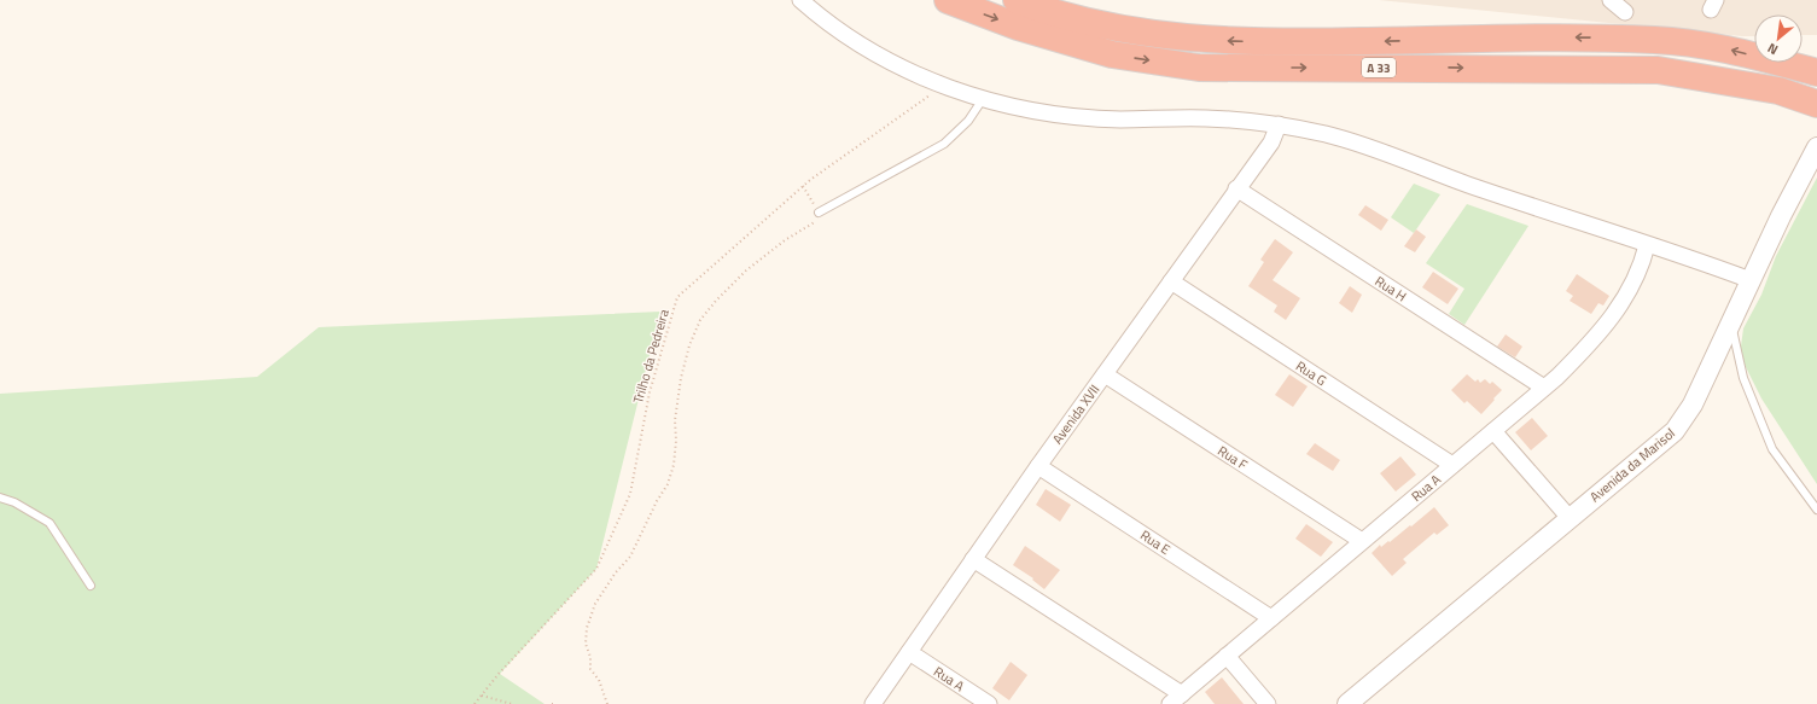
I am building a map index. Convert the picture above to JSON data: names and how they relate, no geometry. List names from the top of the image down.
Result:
{
  "streets": {
    "highway": ["A 33"],
    "street": [
      "Rua H",
      "Rua G",
      "Avenida XVII",
      "Rua F",
      "Avenida da Marisol",
      "Rua A",
      "Rua E"
    ],
    "path": ["Trilho da Pedreira"]
  },
  "crossings": [
    ["Rua H", "Avenida XVII"],
    ["Rua H", "Rua A"],
    ["Rua G", "Avenida XVII"],
    ["Rua G", "Rua A"],
    ["Avenida XVII", "Rua F"],
    ["Avenida XVII", "Rua A"],
    ["Avenida XVII", "Rua E"],
    ["Rua F", "Rua A"],
    ["Rua A", "Rua E"]
  ],
  "north": "bottom left"
}
